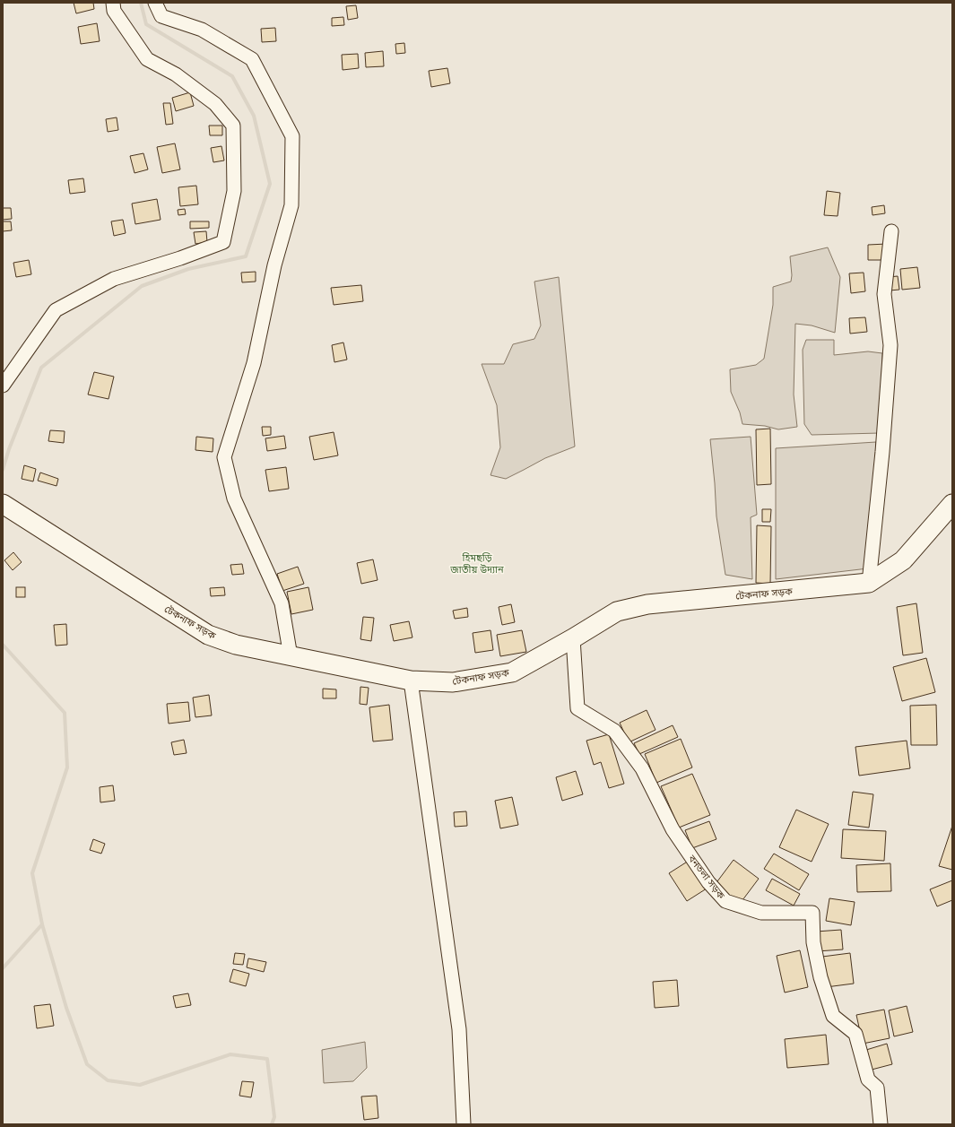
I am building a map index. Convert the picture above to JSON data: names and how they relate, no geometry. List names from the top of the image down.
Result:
{
  "streets": {
    "highway": ["টেকনাফ সড়ক"],
    "street": ["বনতলা সড়ক"]
  },
  "crossings": [
    ["টেকনাফ সড়ক", "বনতলা সড়ক"]
  ],
  "parks": ["হিমছড়ি জাতীয় উদ্যান"]
}
